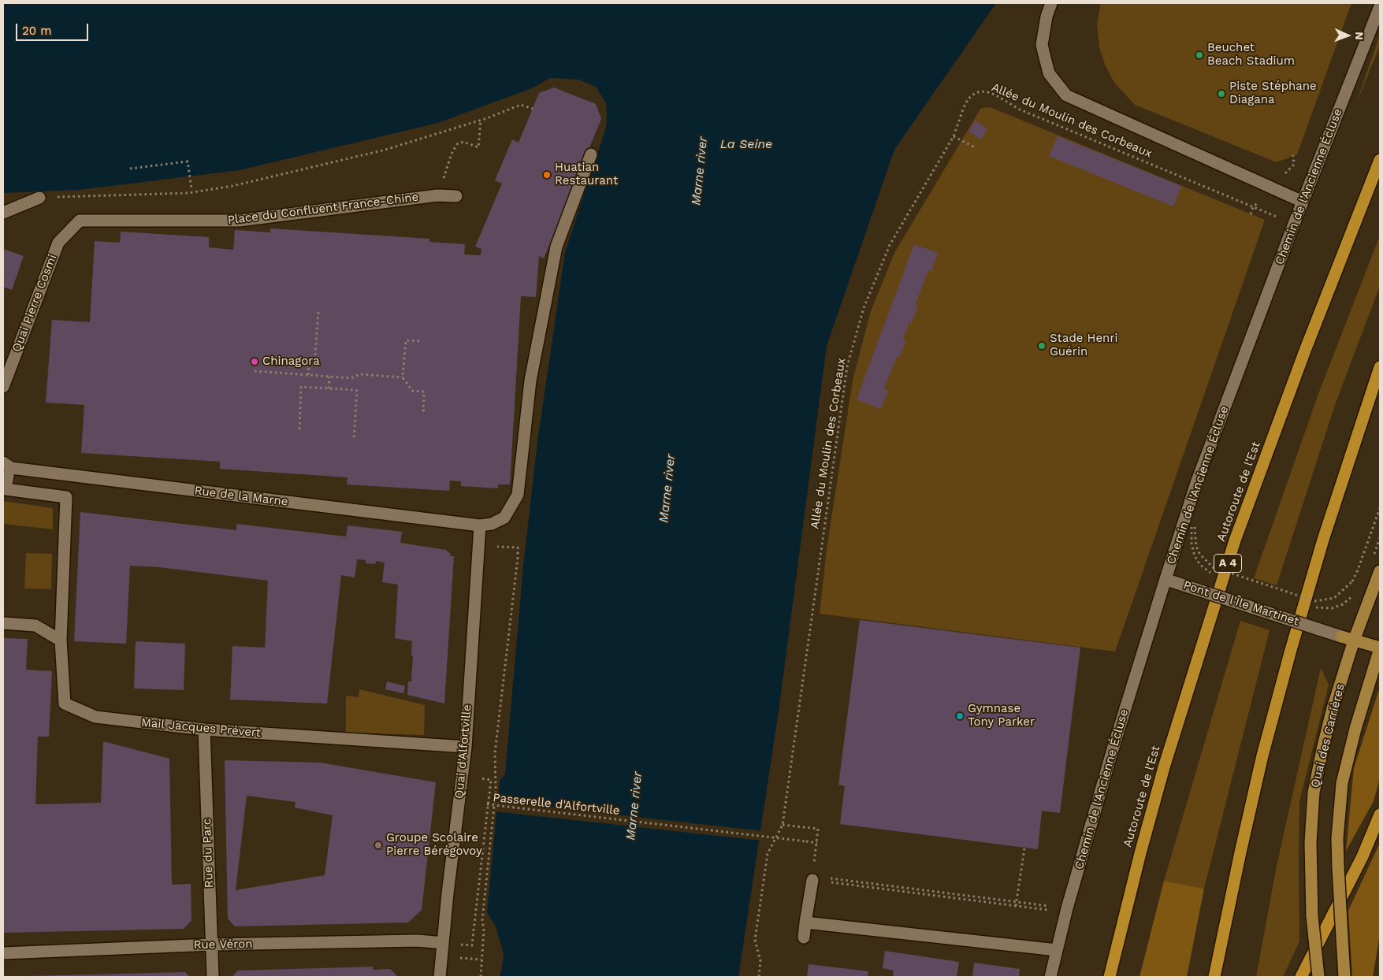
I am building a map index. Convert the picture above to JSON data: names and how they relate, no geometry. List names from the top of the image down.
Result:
{
  "streets": {
    "highway": ["Autoroute de l’Est", "A 4"],
    "main road": ["Quai des Carrières"],
    "street": [
      "Chemin de l'Ancienne Écluse",
      "Place du Confluent France-Chine",
      "Quai Pierre Cosmi",
      "Rue de la Marne",
      "Pont de l'Île Martinet",
      "Mail Jacques Prévert",
      "Quai d'Alfortville",
      "Rue du Parc",
      "Rue Véron"
    ],
    "path": ["Allée du Moulin des Corbeaux", "Passerelle d'Alfortville"]
  },
  "crossings": [
    ["Allée du Moulin des Corbeaux", "Chemin de l'Ancienne Écluse"],
    ["Allée du Moulin des Corbeaux", "Passerelle d'Alfortville"],
    ["Chemin de l'Ancienne Écluse", "Pont de l'Île Martinet"],
    ["Place du Confluent France-Chine", "Quai Pierre Cosmi"],
    ["Rue de la Marne", "Quai d'Alfortville"],
    ["Mail Jacques Prévert", "Quai d'Alfortville"],
    ["Mail Jacques Prévert", "Rue du Parc"],
    ["Quai d'Alfortville", "Rue Véron"],
    ["Rue du Parc", "Rue Véron"]
  ],
  "water": ["La Seine", "Marne river"],
  "places": [
    "Beuchet Beach Stadium",
    "Piste Stéphane Diagana",
    "Huatian Restaurant",
    "Stade Henri Guérin",
    "Chinagora",
    "Gymnase Tony Parker",
    "Groupe Scolaire Pierre Bérégovoy"
  ],
  "scale_bar": "20 m",
  "north": "right"
}
